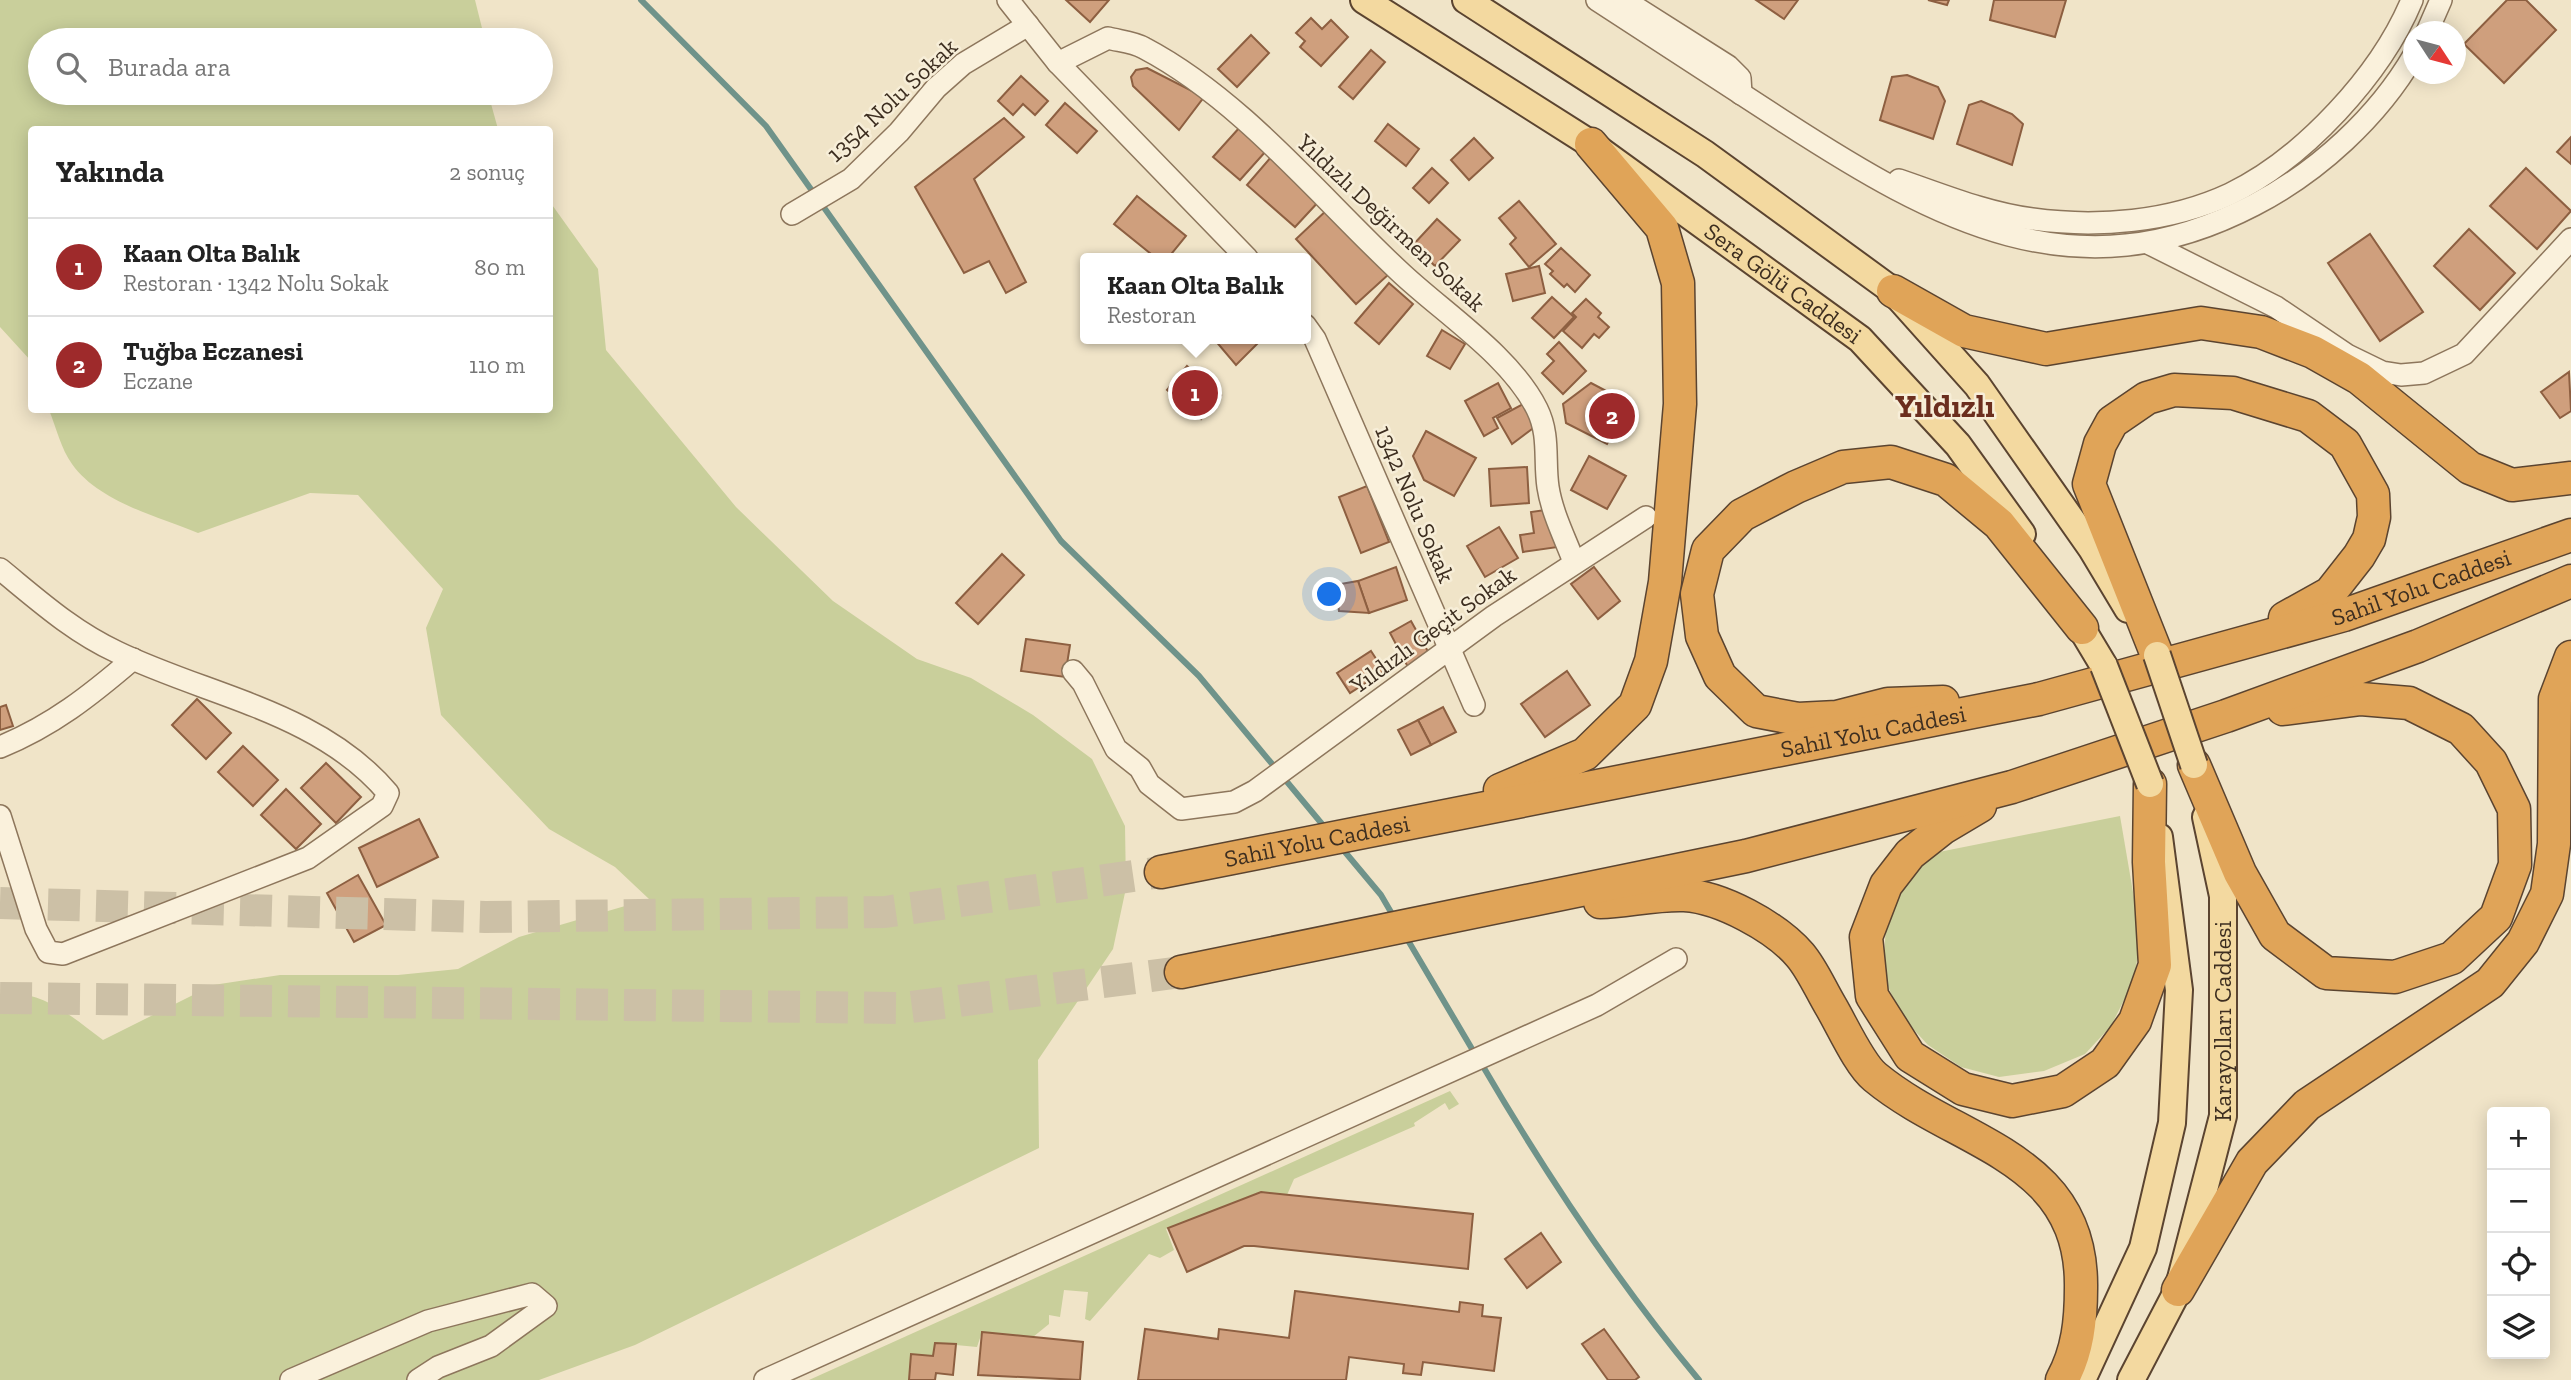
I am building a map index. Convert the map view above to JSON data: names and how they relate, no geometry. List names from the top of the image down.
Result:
{
  "streets": {
    "highway": ["Sahil Yolu Caddesi"],
    "main road": ["Sera Gölü Caddesi", "Karayolları Caddesi"],
    "street": [
      "1354 Nolu Sokak",
      "Yıldızlı Değirmen Sokak",
      "1342 Nolu Sokak",
      "Yıldızlı Geçit Sokak"
    ]
  },
  "crossings": [
    ["Yıldızlı Değirmen Sokak", "Yıldızlı Geçit Sokak"],
    ["Sera Gölü Caddesi", "Karayolları Caddesi"],
    ["1342 Nolu Sokak", "Yıldızlı Geçit Sokak"]
  ],
  "districts": ["Yıldızlı"],
  "north": "bottom right",
  "page": {
    "search": "Burada ara",
    "heading": ["Yakında", "2 sonuç"],
    "list": [
      {
        "mark": "1",
        "name": "Kaan Olta Balık",
        "note": "Restoran · 1342 Nolu Sokak",
        "value": "80 m"
      },
      {
        "mark": "2",
        "name": "Tuğba Eczanesi",
        "note": "Eczane",
        "value": "110 m"
      }
    ],
    "popup": ["Kaan Olta Balık", "Restoran"],
    "pins": ["1", "2"],
    "map_buttons": ["+", "−"]
  }
}
